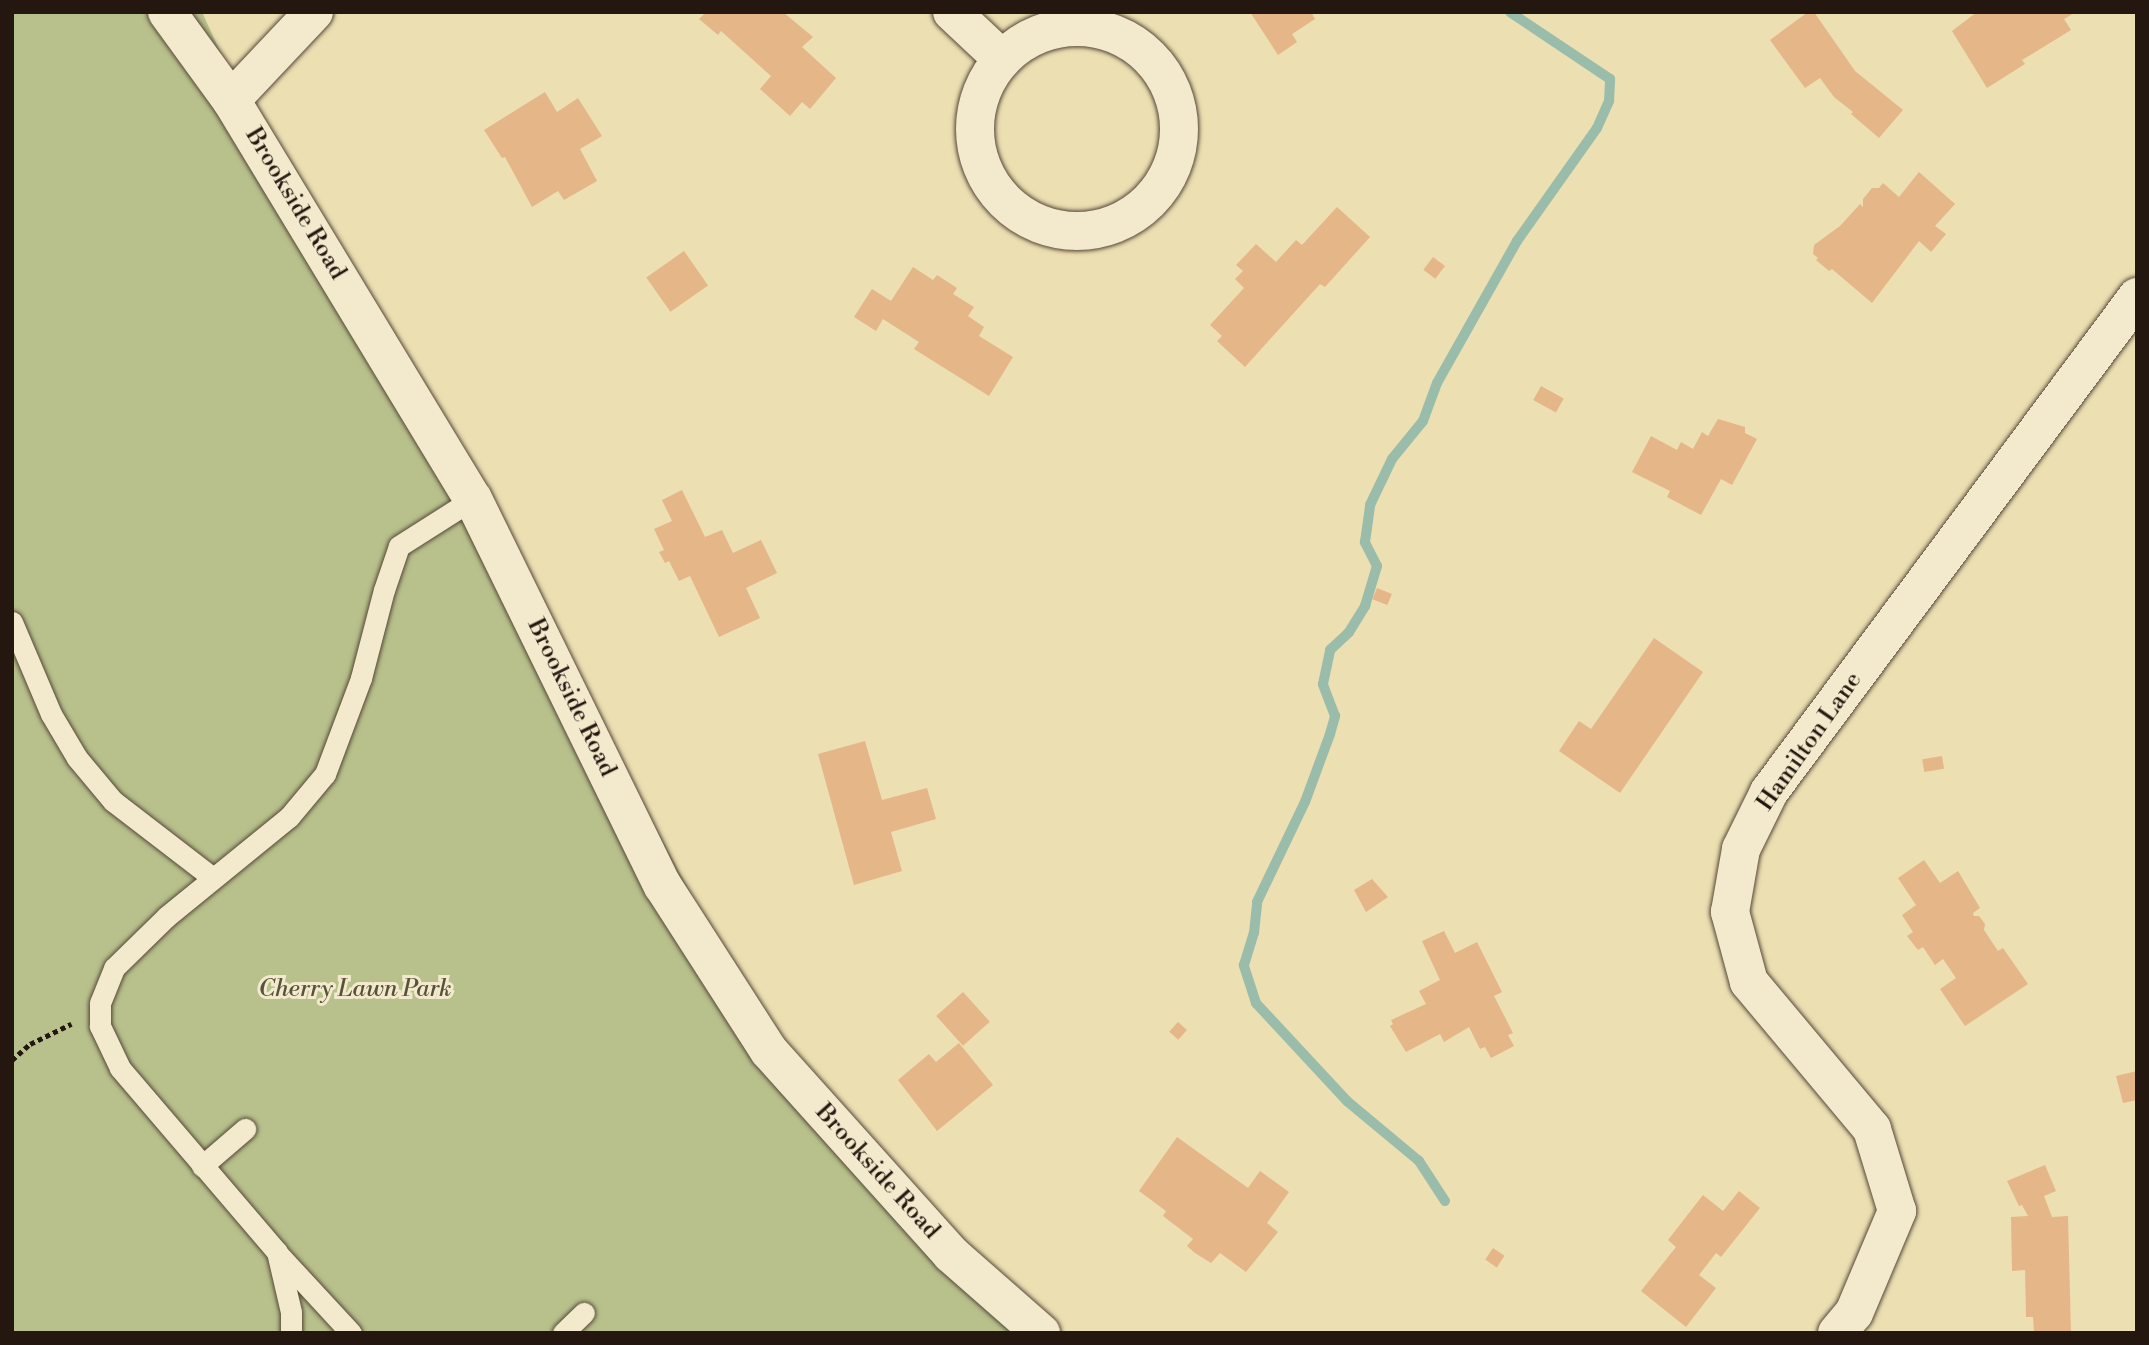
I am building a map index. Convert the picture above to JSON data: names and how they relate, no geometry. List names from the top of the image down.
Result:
{
  "streets": {
    "street": ["Brookside Road", "Hamilton Lane"]
  },
  "parks": ["Cherry Lawn Park"]
}
